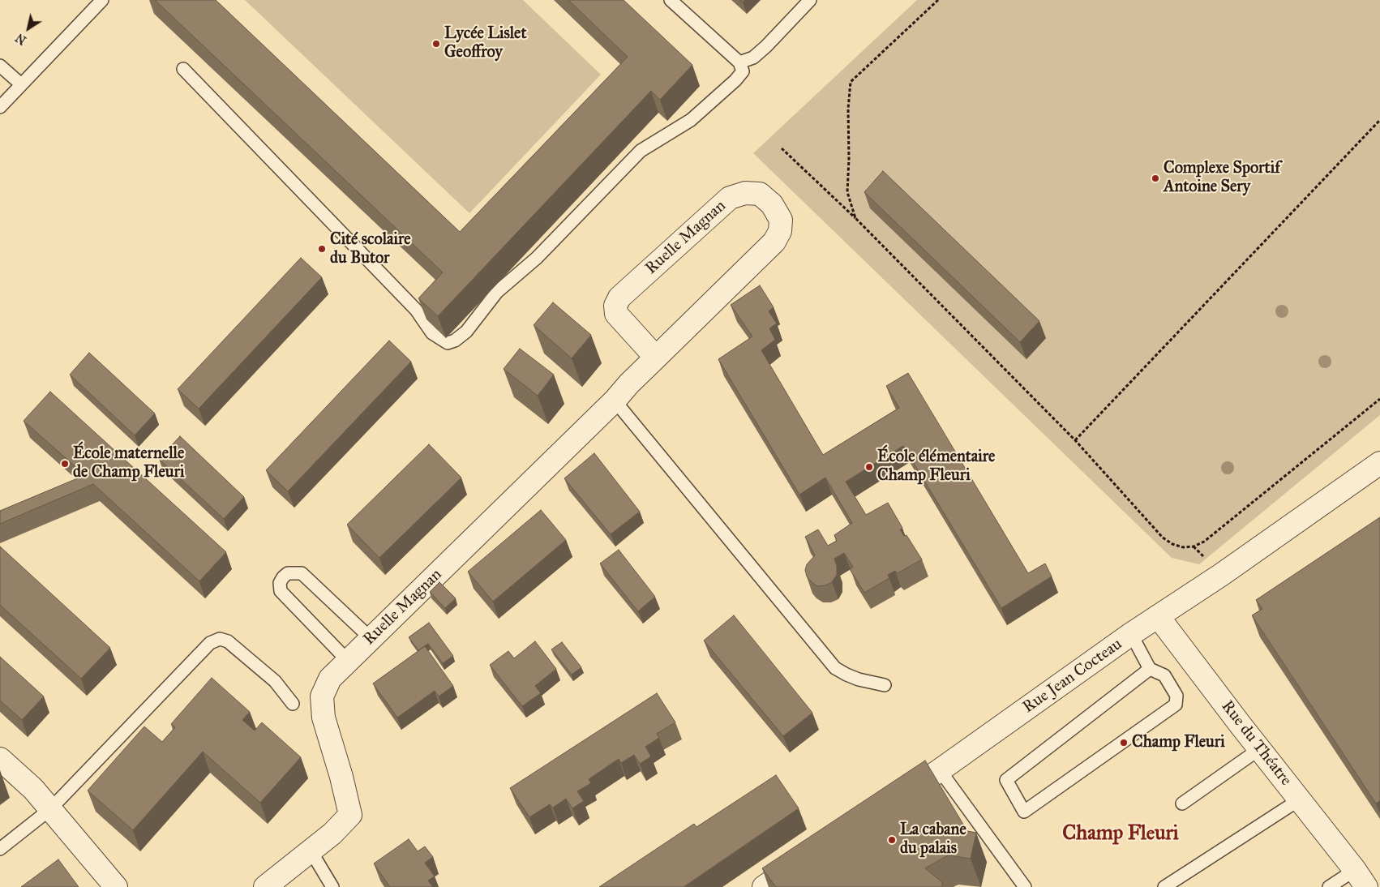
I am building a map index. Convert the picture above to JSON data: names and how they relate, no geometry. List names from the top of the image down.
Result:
{
  "streets": {
    "street": ["Ruelle Magnan", "Rue Jean Cocteau", "Rue du Théatre"]
  },
  "crossings": [
    ["Rue Jean Cocteau", "Rue du Théatre"]
  ],
  "districts": ["Champ Fleuri"],
  "places": [
    "Lycée Lislet Geoffroy",
    "Complexe Sportif Antoine Sery",
    "Cité scolaire du Butor",
    "École maternelle de Champ Fleuri",
    "École élémentaire Champ Fleuri",
    "Champ Fleuri",
    "La cabane du palais"
  ],
  "north": "bottom left"
}
